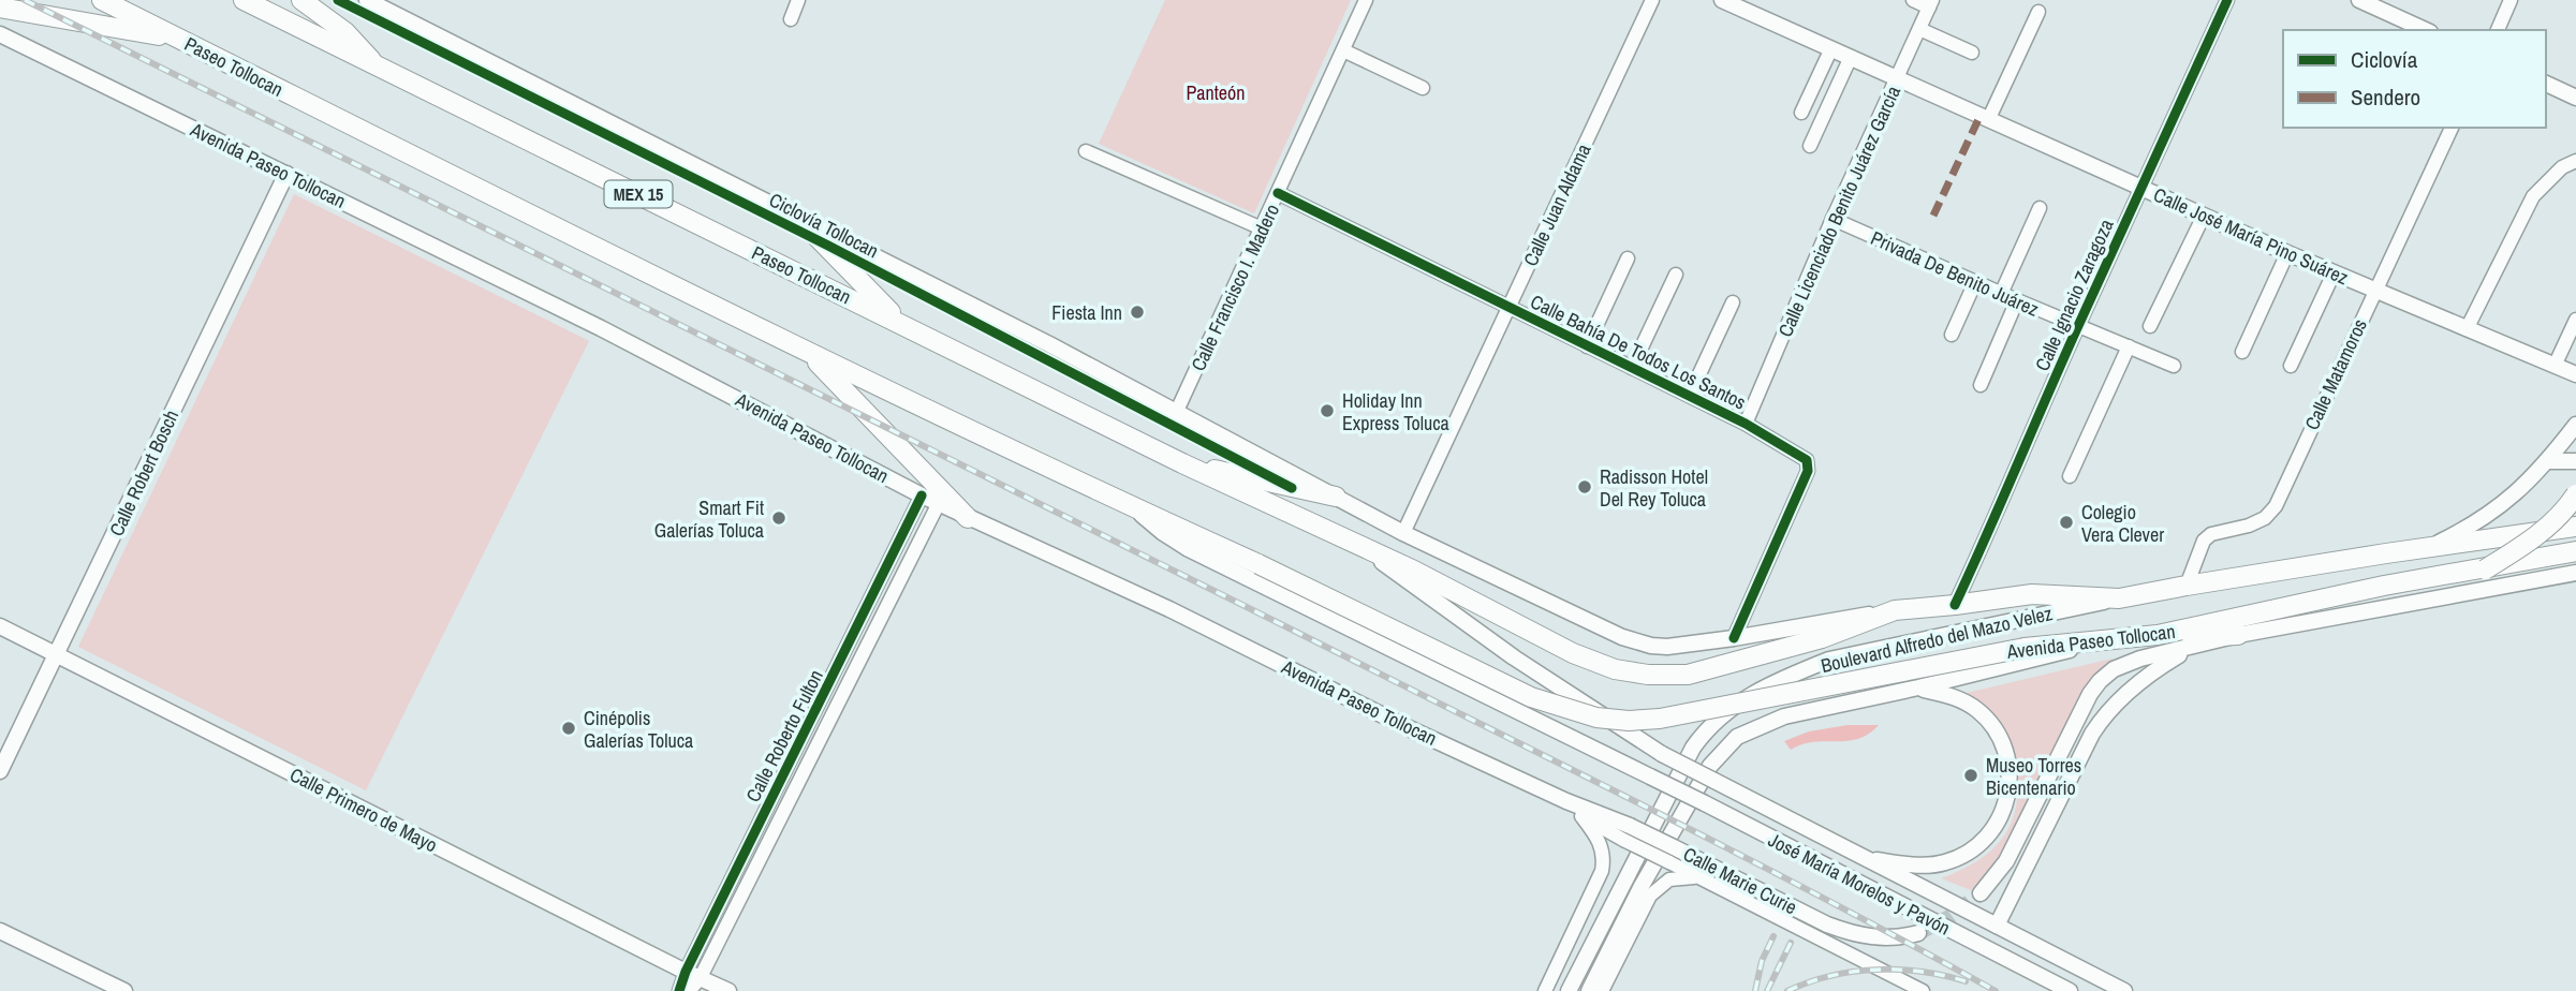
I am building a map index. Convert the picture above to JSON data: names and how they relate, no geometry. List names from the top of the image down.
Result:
{
  "streets": {
    "highway": ["Paseo Tollocan", "Avenida Paseo Tollocan", "MEX 15"],
    "main road": [
      "Calle José María Pino Suárez",
      "Calle Robert Bosch",
      "Boulevard Alfredo del Mazo Velez",
      "Calle Primero de Mayo",
      "Calle Marie Curie",
      "José María Morelos y Pavón"
    ],
    "street": [
      "Calle Juan Aldama",
      "Calle Licenciado Benito Juárez García",
      "Privada De Benito Juárez",
      "Calle Francisco I. Madero",
      "Calle Ignacio Zaragoza",
      "Calle Bahía De Todos Los Santos",
      "Calle Matamoros",
      "Calle Roberto Fulton"
    ],
    "cycle path": ["Ciclovía Tollocan"]
  },
  "crossings": [
    ["Paseo Tollocan", "Avenida Paseo Tollocan"],
    ["Paseo Tollocan", "José María Morelos y Pavón"],
    ["Avenida Paseo Tollocan", "Calle Juan Aldama"],
    ["Avenida Paseo Tollocan", "Calle Francisco I. Madero"],
    ["Avenida Paseo Tollocan", "Calle Ignacio Zaragoza"],
    ["Avenida Paseo Tollocan", "Calle Bahía De Todos Los Santos"],
    ["Avenida Paseo Tollocan", "Calle Matamoros"],
    ["Avenida Paseo Tollocan", "Calle Robert Bosch"],
    ["Avenida Paseo Tollocan", "Boulevard Alfredo del Mazo Velez"],
    ["Avenida Paseo Tollocan", "Calle Roberto Fulton"],
    ["Avenida Paseo Tollocan", "Calle Marie Curie"],
    ["Avenida Paseo Tollocan", "José María Morelos y Pavón"],
    ["MEX 15", "José María Morelos y Pavón"],
    ["Calle Juan Aldama", "Calle Bahía De Todos Los Santos"],
    ["Calle Licenciado Benito Juárez García", "Calle José María Pino Suárez"],
    ["Calle Licenciado Benito Juárez García", "Privada De Benito Juárez"],
    ["Calle Licenciado Benito Juárez García", "Calle Bahía De Todos Los Santos"],
    ["Calle José María Pino Suárez", "Calle Ignacio Zaragoza"],
    ["Calle José María Pino Suárez", "Calle Matamoros"],
    ["Privada De Benito Juárez", "Calle Ignacio Zaragoza"],
    ["Calle Francisco I. Madero", "Calle Bahía De Todos Los Santos"],
    ["Calle Robert Bosch", "Calle Primero de Mayo"],
    ["Calle Roberto Fulton", "Calle Primero de Mayo"]
  ],
  "parks": ["Panteón"],
  "places": [
    "Fiesta Inn",
    "Holiday Inn Express Toluca",
    "Radisson Hotel Del Rey Toluca",
    "Smart Fit Galerías Toluca",
    "Colegio Vera Clever",
    "Cinépolis Galerías Toluca",
    "Museo Torres Bicentenario"
  ],
  "legend": ["Ciclovía", "Sendero"]
}
